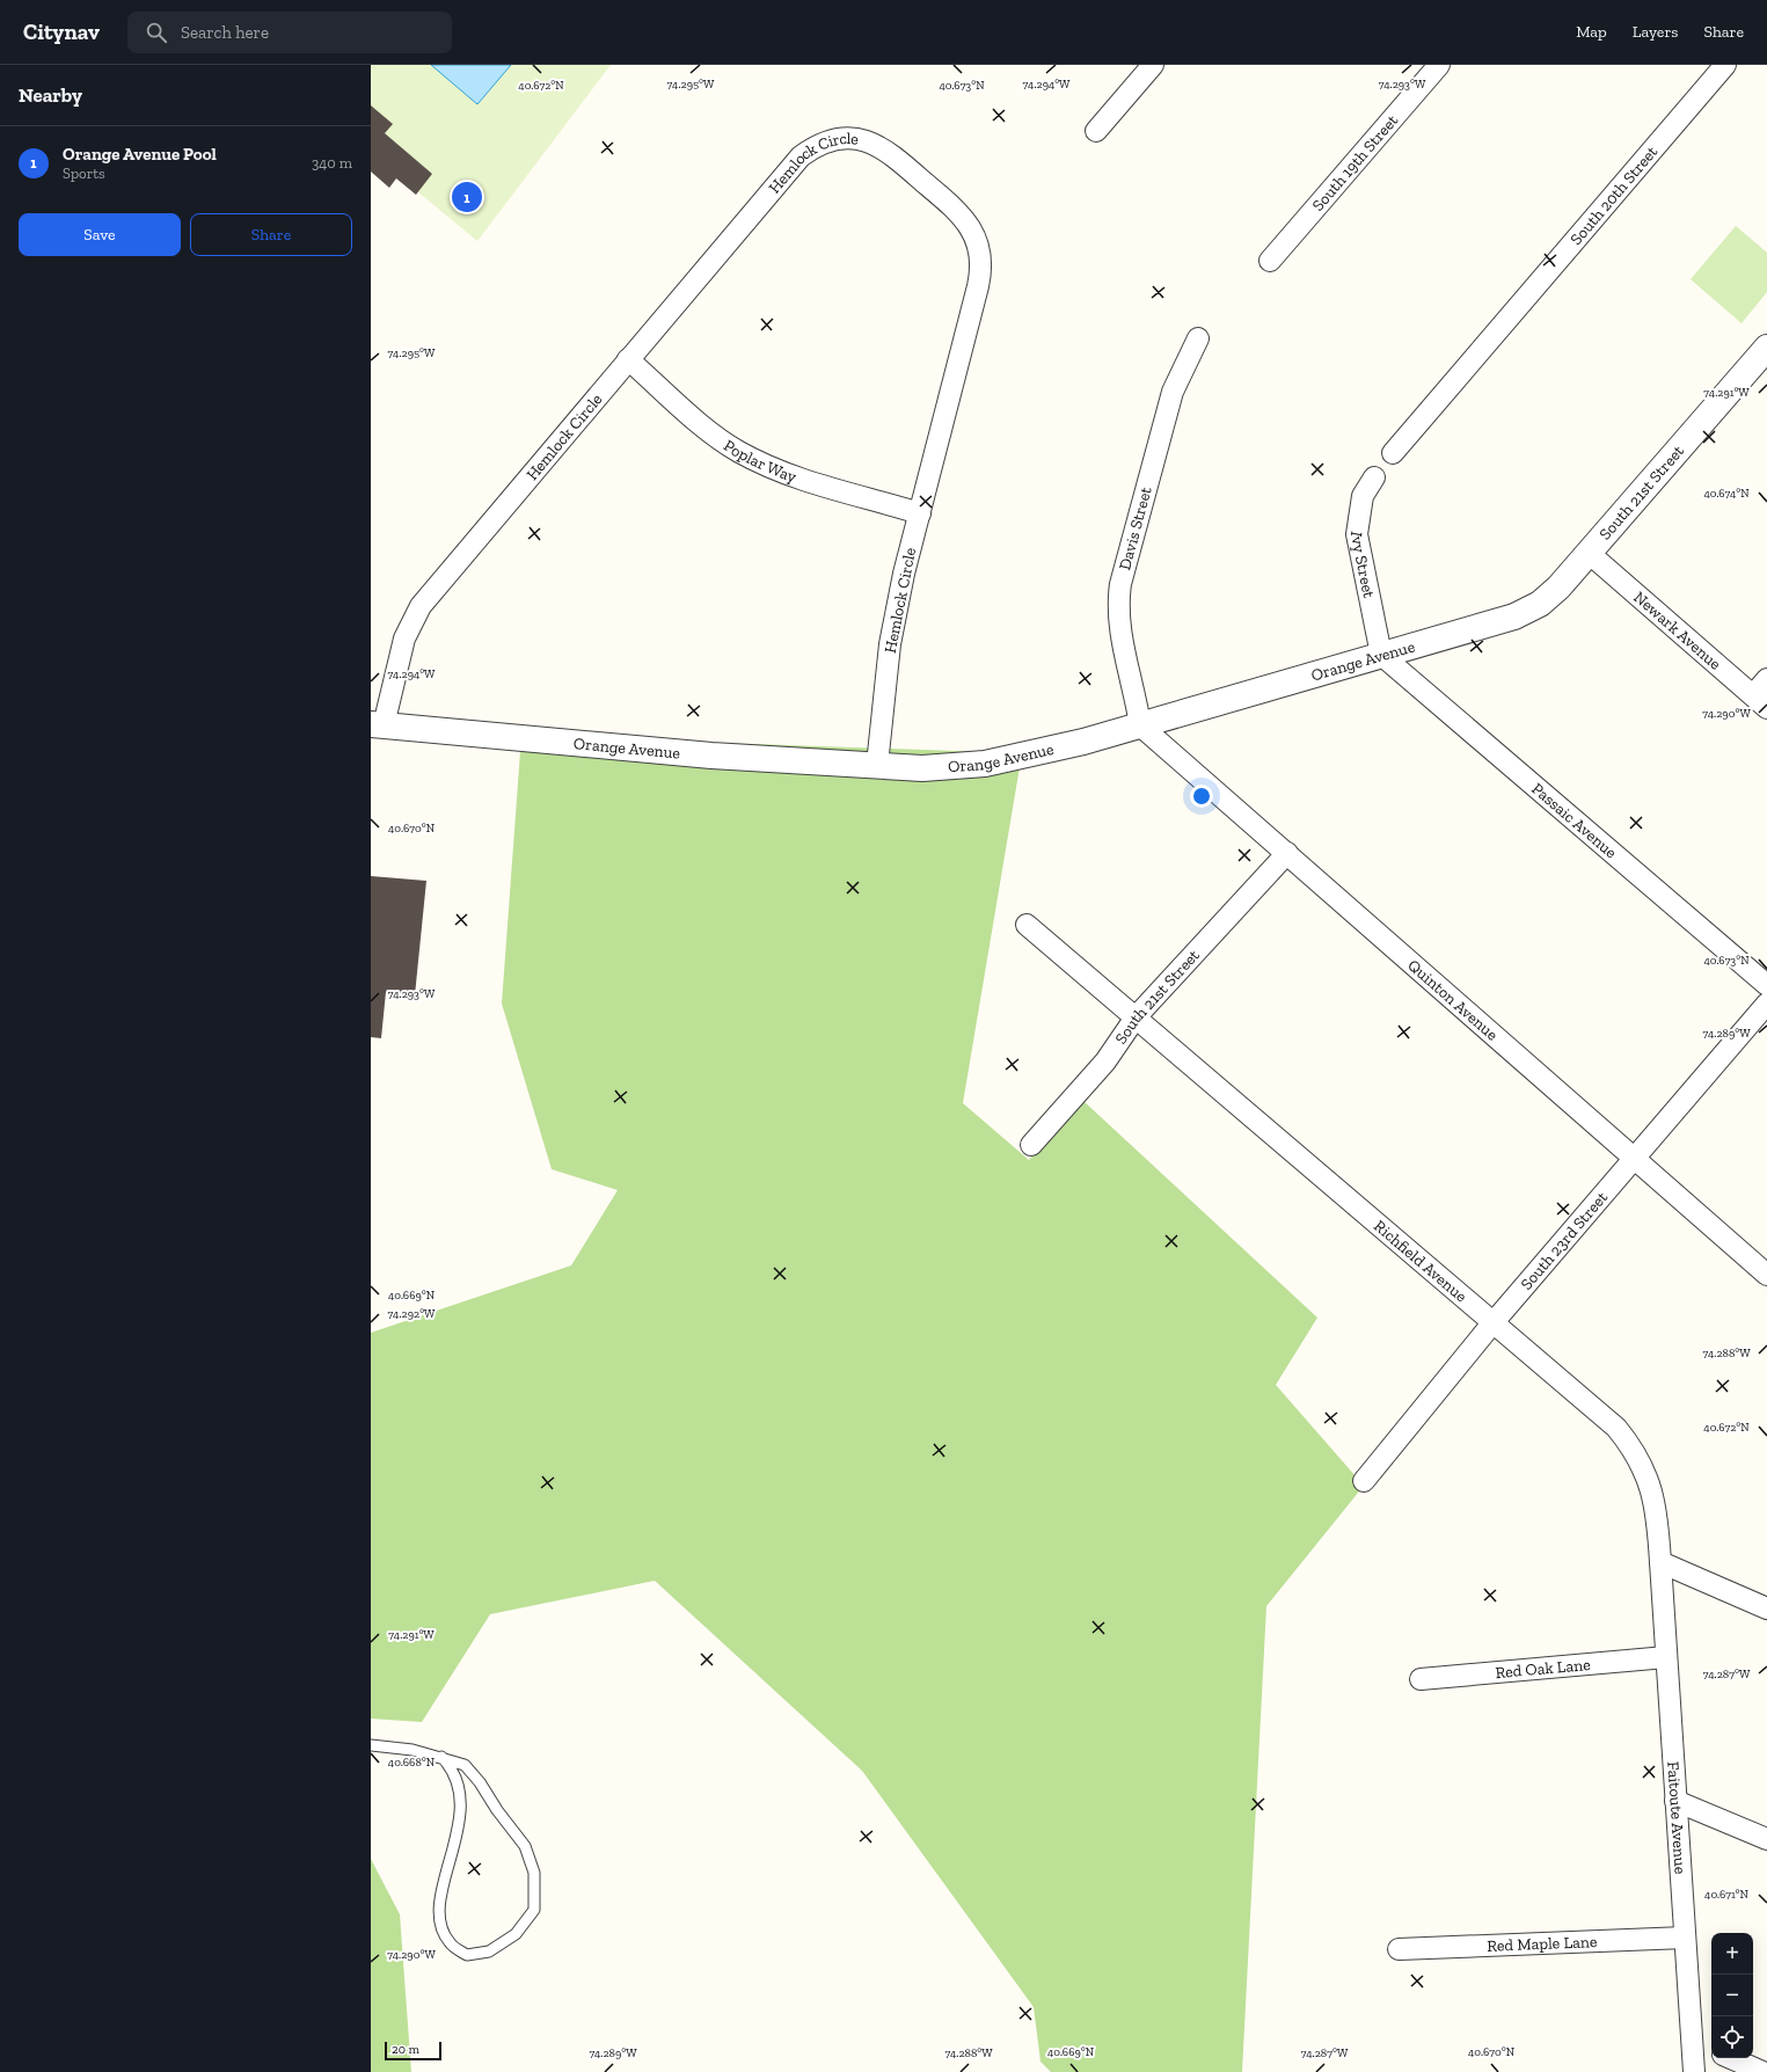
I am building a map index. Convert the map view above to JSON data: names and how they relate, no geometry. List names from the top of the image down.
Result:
{
  "streets": {
    "street": [
      "South 19th Street",
      "Hemlock Circle",
      "South 20th Street",
      "Poplar Way",
      "South 21st Street",
      "Davis Street",
      "Ivy Street",
      "Newark Avenue",
      "Orange Avenue",
      "Passaic Avenue",
      "Quinton Avenue",
      "South 23rd Street",
      "Richfield Avenue",
      "Red Oak Lane",
      "Faitoute Avenue",
      "Red Maple Lane"
    ]
  },
  "crossings": [
    ["Hemlock Circle", "Poplar Way"],
    ["Hemlock Circle", "Orange Avenue"],
    ["South 21st Street", "Newark Avenue"],
    ["South 21st Street", "Orange Avenue"],
    ["South 21st Street", "Quinton Avenue"],
    ["South 21st Street", "Richfield Avenue"],
    ["Davis Street", "Orange Avenue"],
    ["Davis Street", "Quinton Avenue"],
    ["Ivy Street", "Orange Avenue"],
    ["Ivy Street", "Passaic Avenue"],
    ["Newark Avenue", "Orange Avenue"],
    ["Orange Avenue", "Passaic Avenue"],
    ["Orange Avenue", "Quinton Avenue"],
    ["Quinton Avenue", "South 23rd Street"],
    ["South 23rd Street", "Richfield Avenue"],
    ["Richfield Avenue", "Faitoute Avenue"],
    ["Red Oak Lane", "Faitoute Avenue"],
    ["Faitoute Avenue", "Red Maple Lane"]
  ],
  "scale_bar": "20 m",
  "page": {
    "header": "Citynav",
    "search": "Search here",
    "nav": ["Map", "Layers", "Share"],
    "heading": "Nearby",
    "list": [
      {
        "mark": "1",
        "name": "Orange Avenue Pool",
        "note": "Sports",
        "value": "340 m"
      }
    ],
    "pins": "1",
    "buttons": ["Save", "Share"],
    "map_buttons": ["+", "−"],
    "scale": "20 m"
  },
  "coordinates": [
    "74.295°W",
    "74.294°W",
    "74.293°W",
    "40.672°N",
    "40.673°N",
    "74.291°W",
    "40.674°N",
    "74.290°W",
    "40.670°N",
    "74.289°W",
    "40.669°N",
    "74.292°W",
    "74.288°W",
    "74.287°W",
    "40.668°N",
    "40.671°N"
  ]
}
